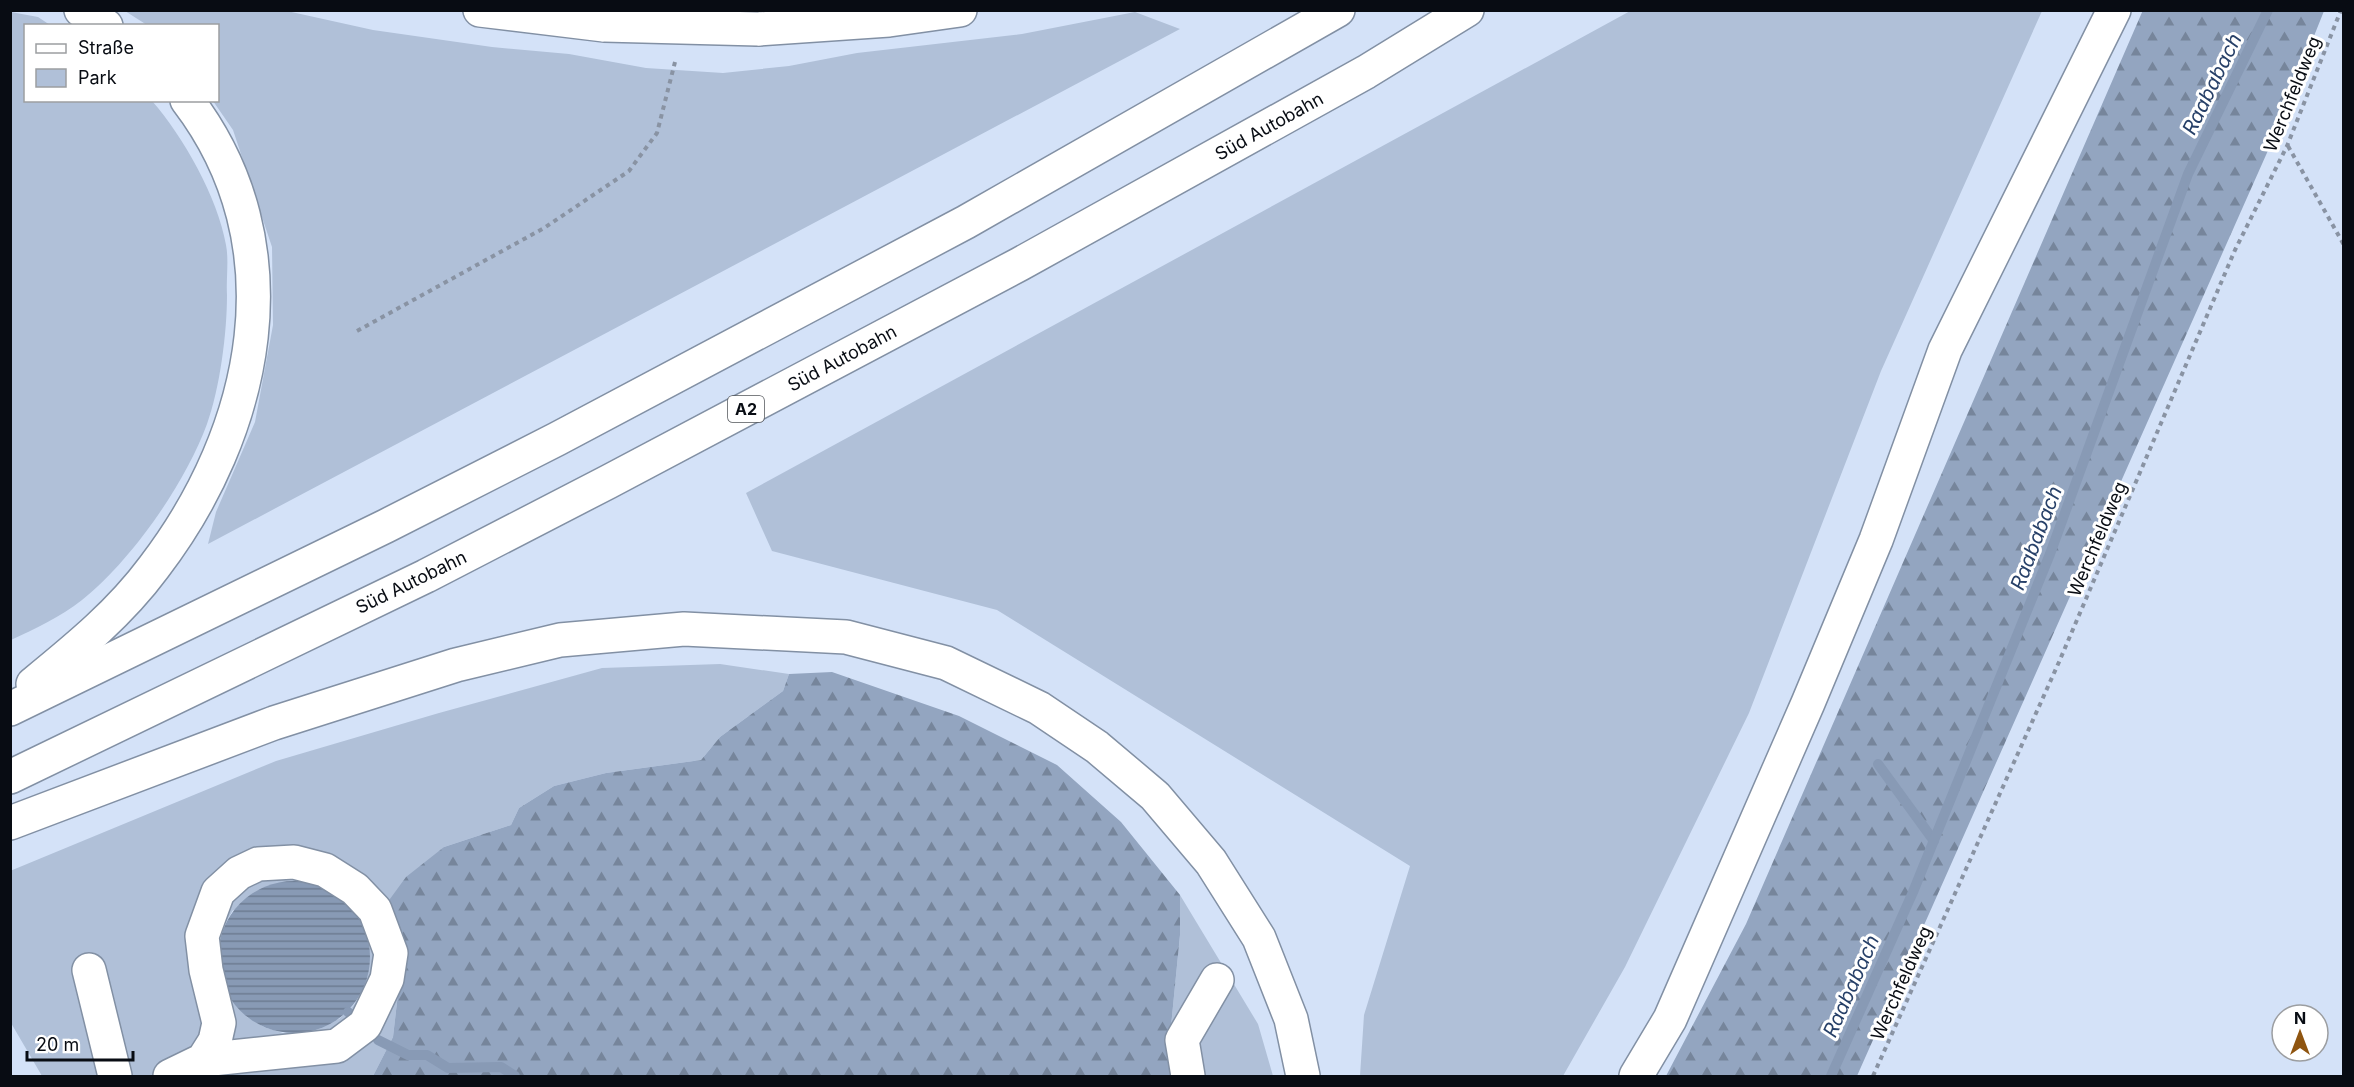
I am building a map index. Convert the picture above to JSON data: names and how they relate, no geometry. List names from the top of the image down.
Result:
{
  "streets": {
    "main road": ["Süd Autobahn", "A2"],
    "path": ["Werchfeldweg"]
  },
  "water": ["Raababach"],
  "legend": ["Straße", "Park"],
  "scale_bar": "20 m",
  "north": "top"
}
